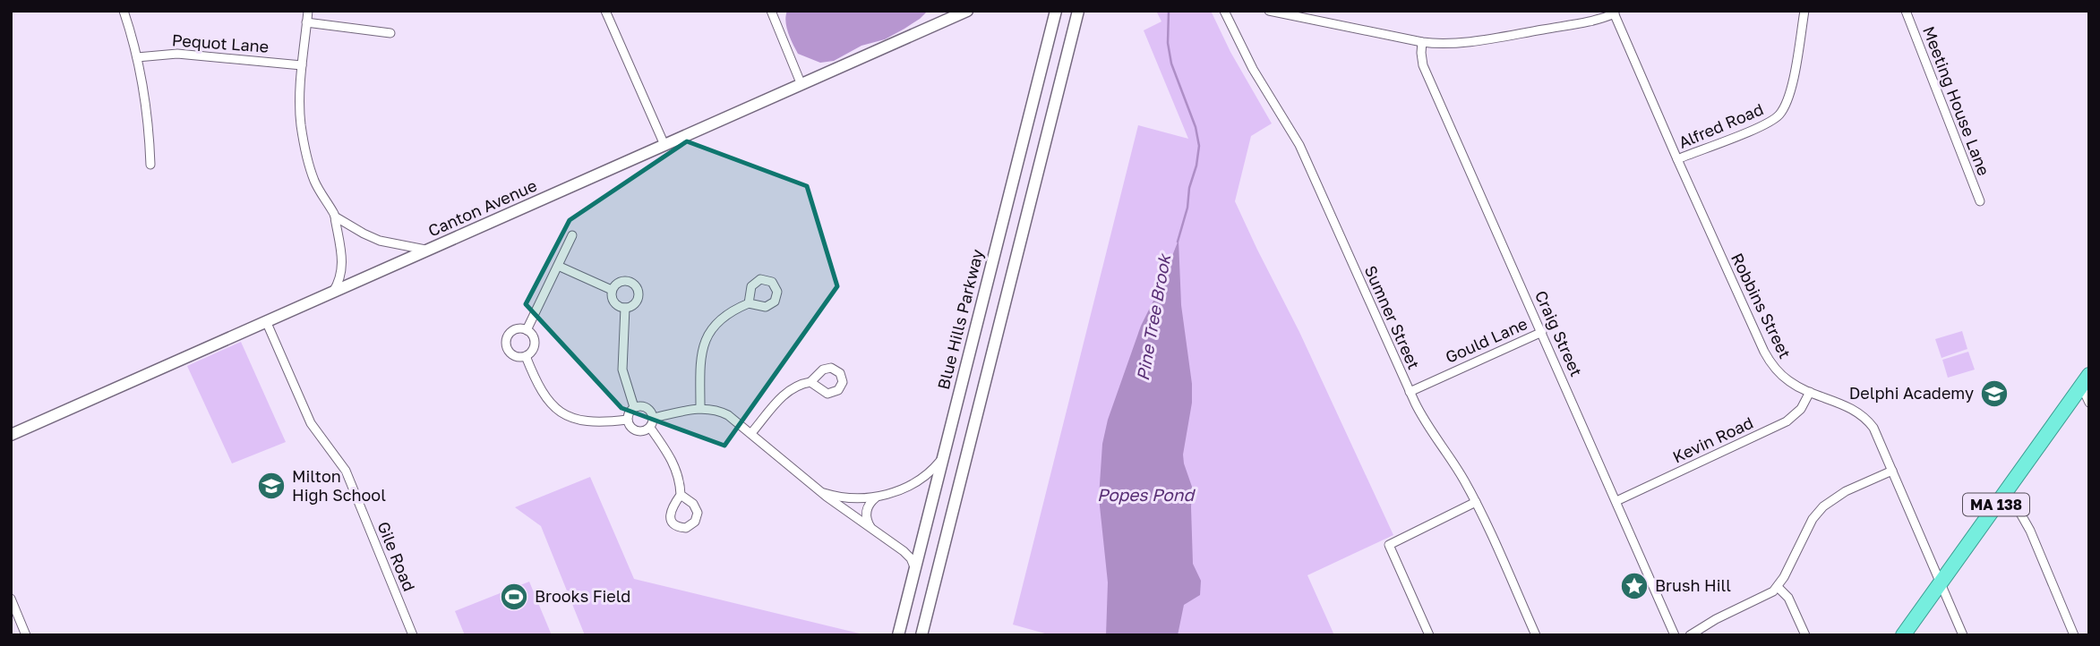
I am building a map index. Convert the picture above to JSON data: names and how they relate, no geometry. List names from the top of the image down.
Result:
{
  "streets": {
    "highway": ["MA 138"],
    "main road": ["Canton Avenue", "Blue Hills Parkway"],
    "street": [
      "Pequot Lane",
      "Meeting House Lane",
      "Alfred Road",
      "Robbins Street",
      "Sumner Street",
      "Craig Street",
      "Gould Lane",
      "Kevin Road",
      "Gile Road"
    ]
  },
  "crossings": [
    ["Alfred Road", "Robbins Street"],
    ["Canton Avenue", "Gile Road"],
    ["Robbins Street", "Kevin Road"],
    ["Robbins Street", "MA 138"],
    ["Sumner Street", "Gould Lane"],
    ["Craig Street", "Gould Lane"],
    ["Craig Street", "Kevin Road"]
  ],
  "water": ["Pine Tree Brook", "Popes Pond"],
  "places": {
    "school or university": ["Delphi Academy", "Milton High School"],
    "place": ["Brush Hill"],
    "sports": ["Brooks Field"]
  }
}
